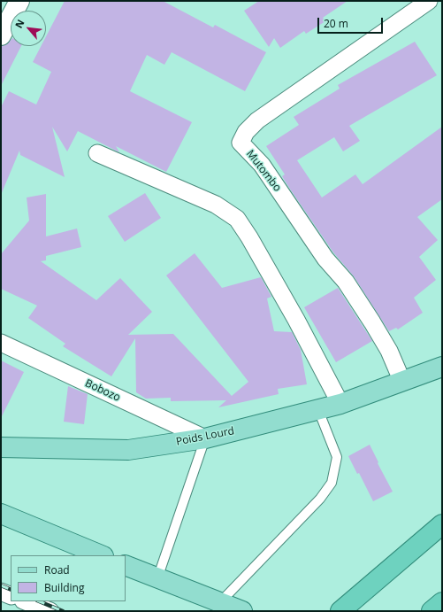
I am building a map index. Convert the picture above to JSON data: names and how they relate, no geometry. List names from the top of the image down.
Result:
{
  "streets": {
    "main road": ["Poids Lourd"],
    "street": ["Mutombo", "Bobozo"]
  },
  "crossings": [
    ["Mutombo", "Poids Lourd"],
    ["Bobozo", "Poids Lourd"]
  ],
  "legend": ["Road", "Building"],
  "scale_bar": "20 m",
  "north": "top left"
}
